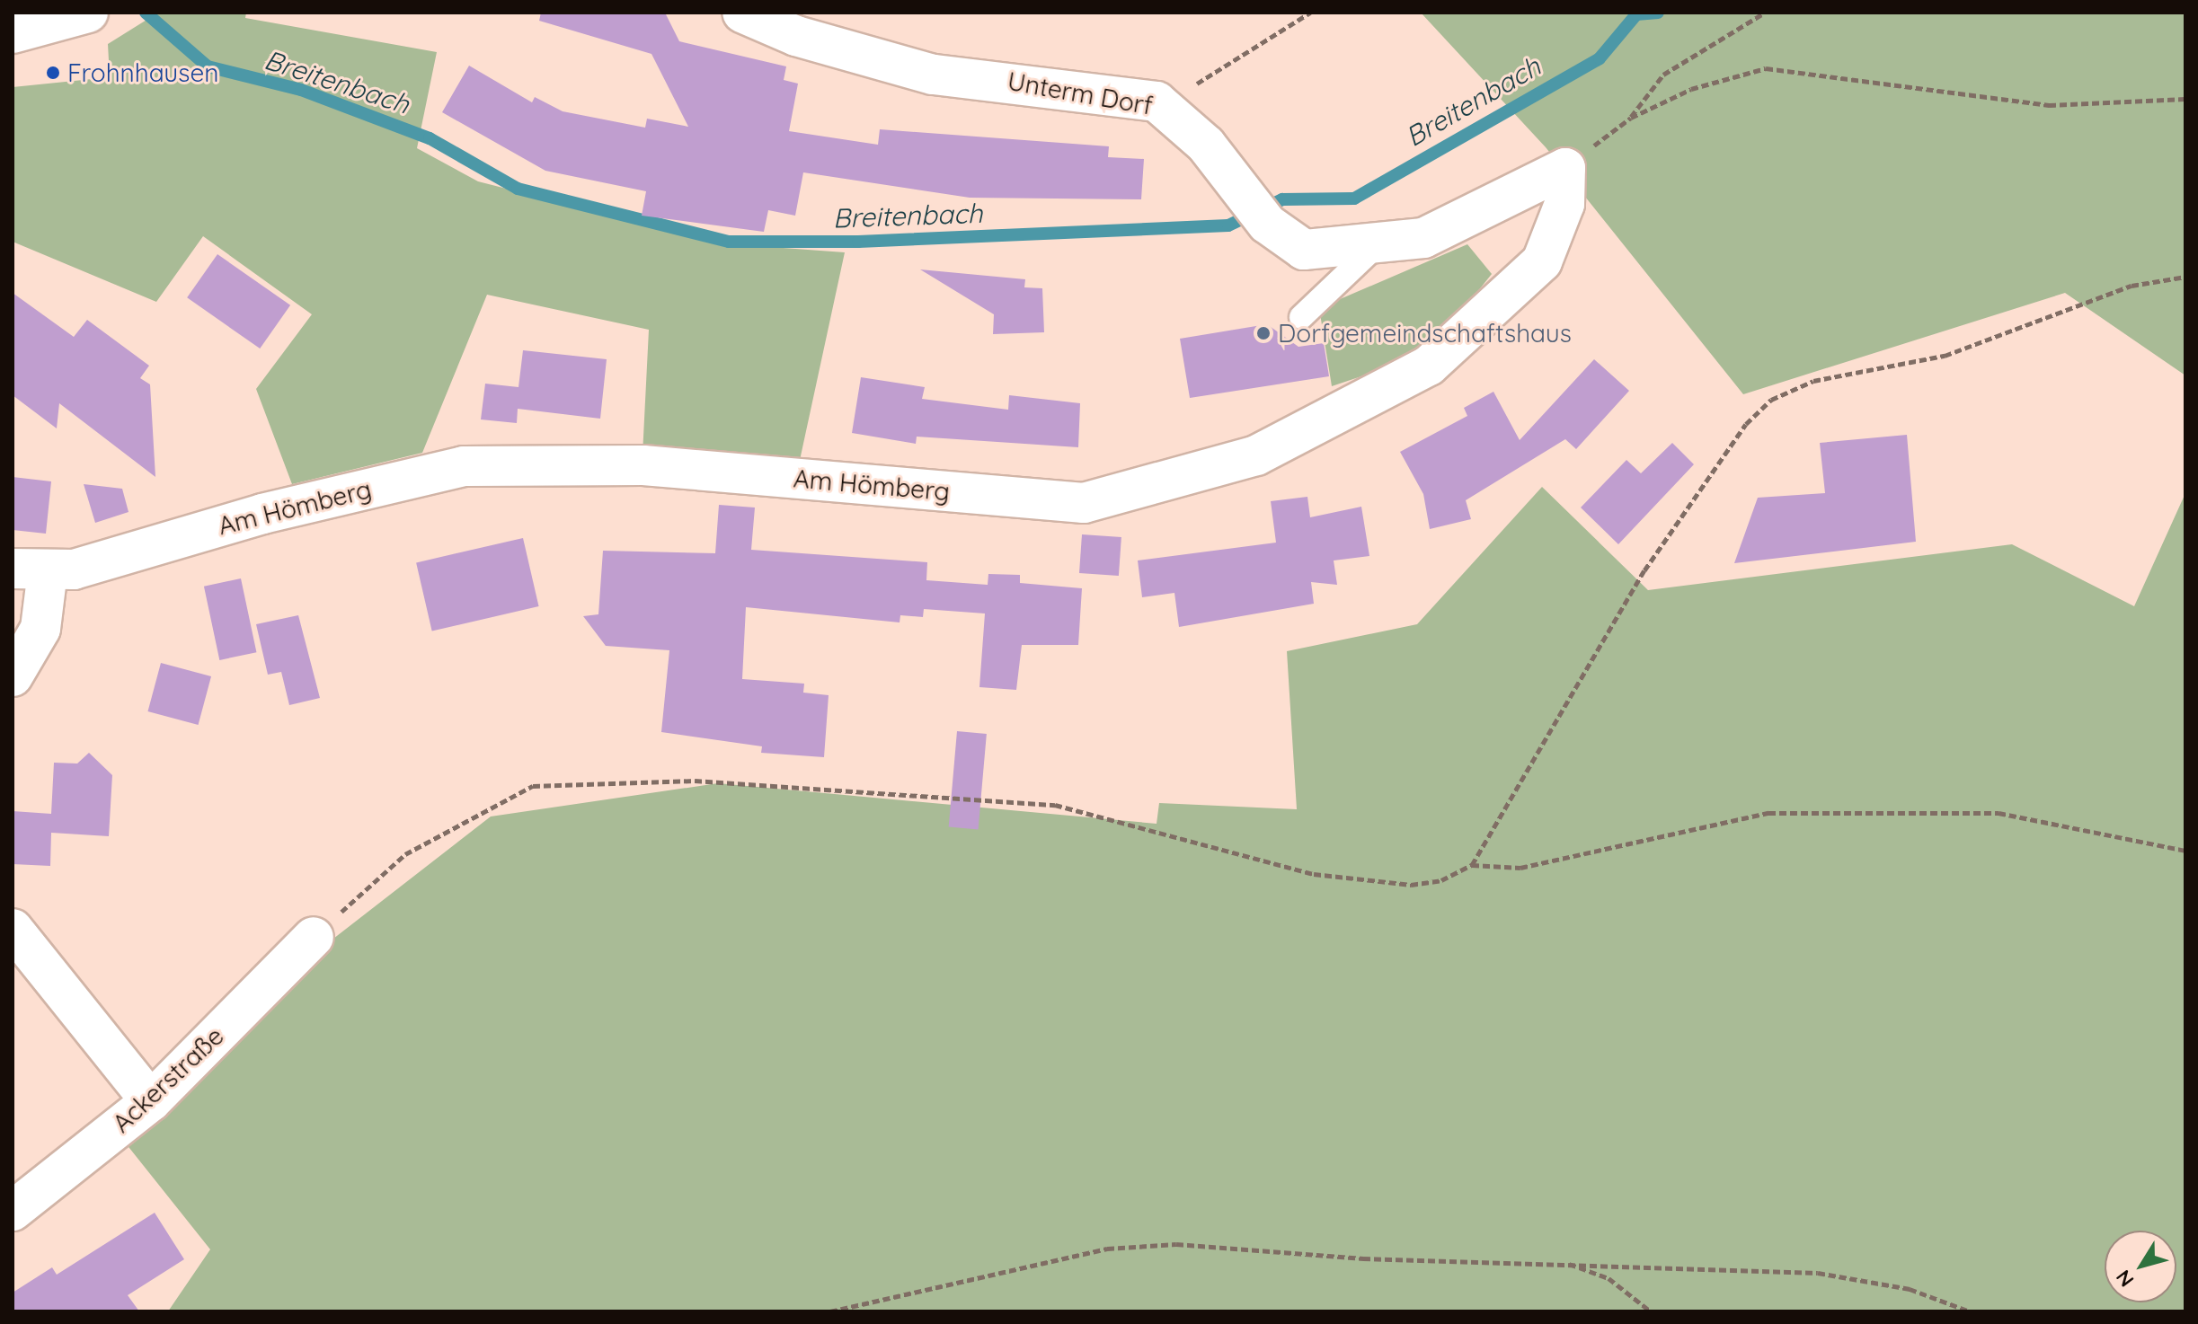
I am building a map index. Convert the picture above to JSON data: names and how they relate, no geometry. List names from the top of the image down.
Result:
{
  "streets": {
    "street": ["Unterm Dorf", "Am Hömberg", "Ackerstraße"]
  },
  "crossings": [
    ["Unterm Dorf", "Am Hömberg"]
  ],
  "water": ["Breitenbach"],
  "places": ["Frohnhausen", "Dorfgemeindschaftshaus"],
  "north": "bottom left"
}
